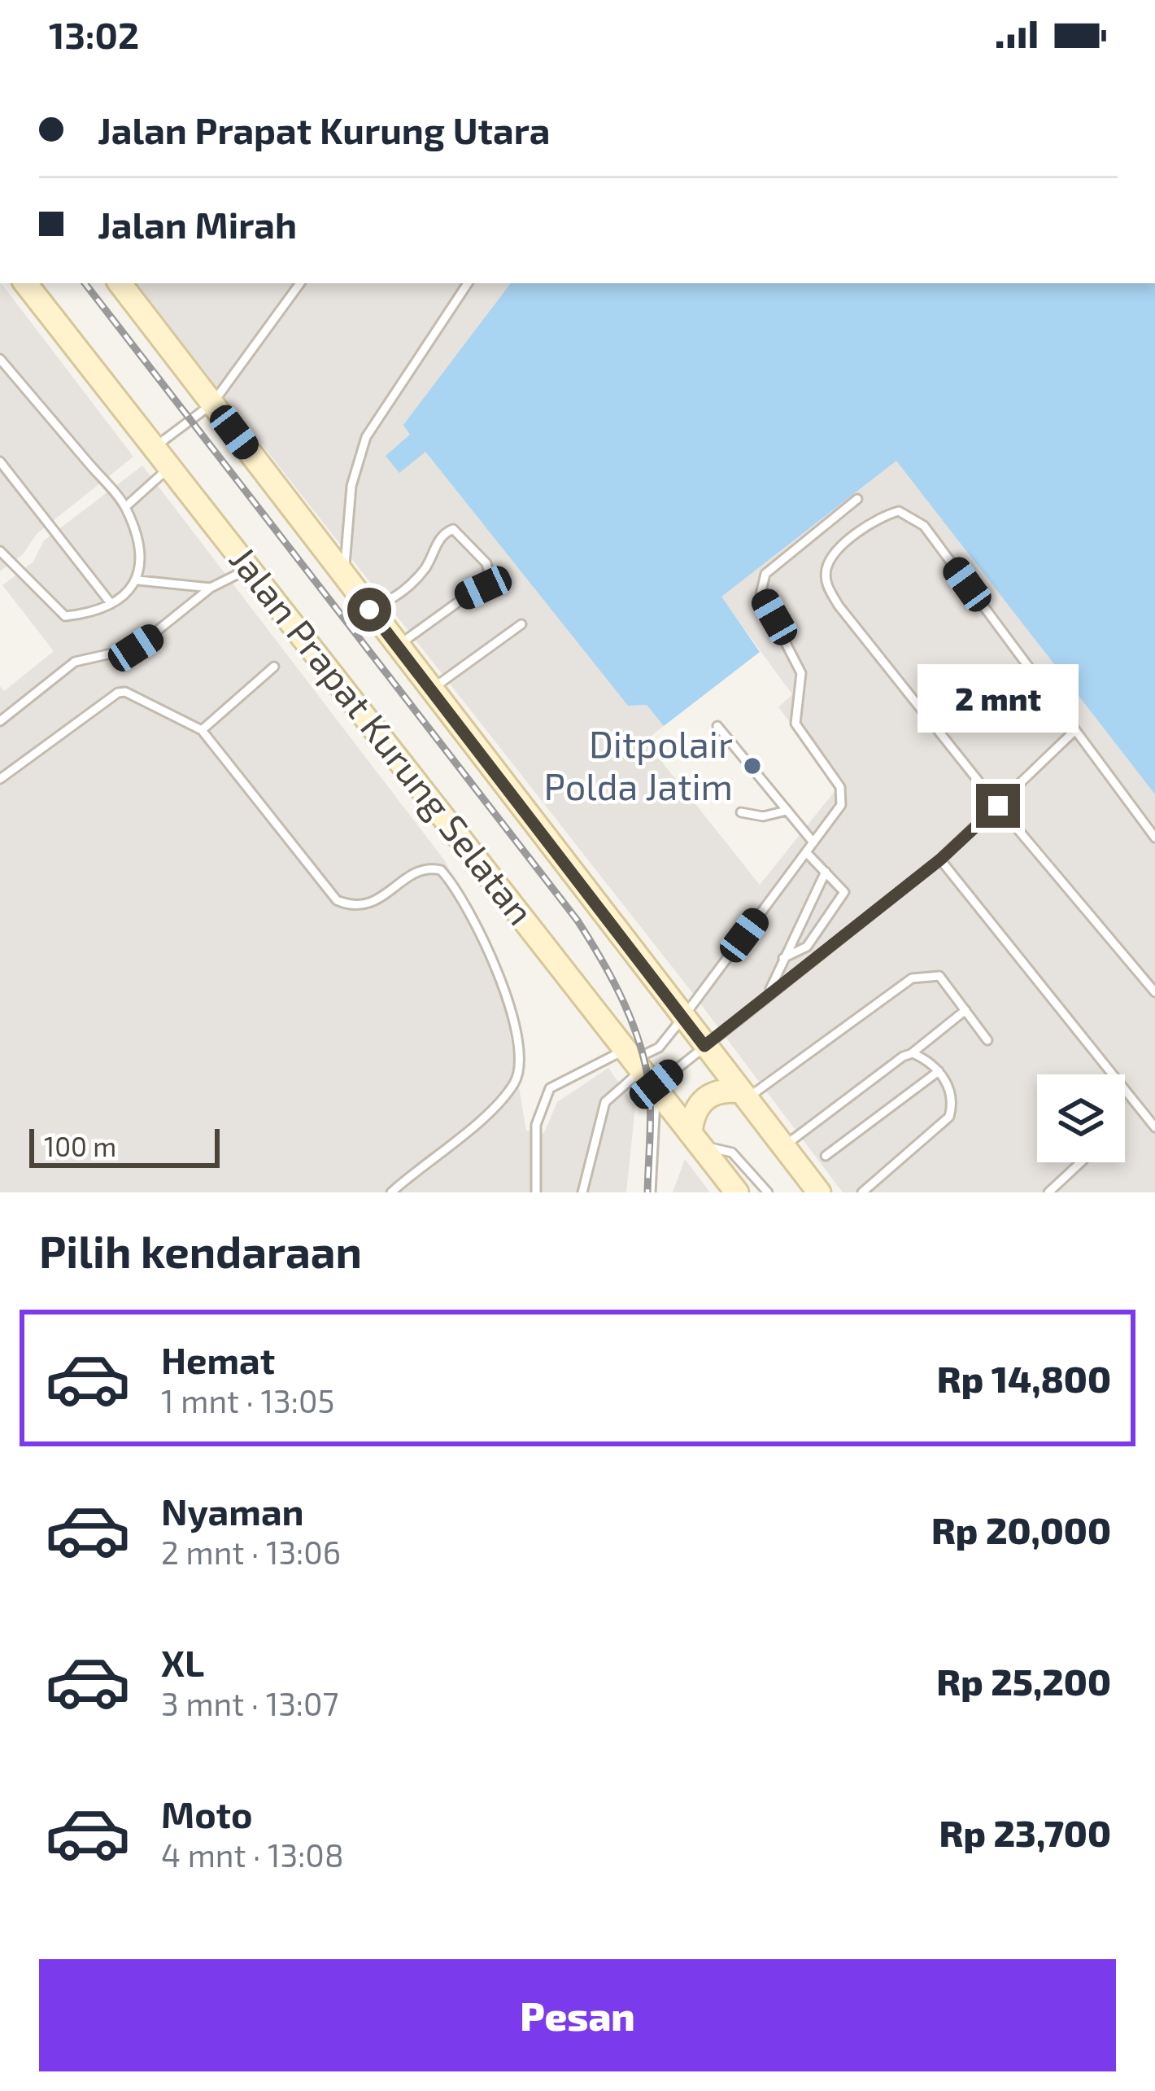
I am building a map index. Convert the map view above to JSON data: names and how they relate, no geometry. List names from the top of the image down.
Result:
{
  "streets": {
    "street": ["Jalan Prapat Kurung Selatan"]
  },
  "places": ["Ditpolair Polda Jatim"],
  "scale_bar": "100 m",
  "page": {
    "status": "13:02",
    "banner": ["Jalan Prapat Kurung Utara", "Jalan Mirah"],
    "bubble": "2 mnt",
    "scale": "100 m",
    "heading": "Pilih kendaraan",
    "list": [
      {
        "name": "Hemat",
        "note": "1 mnt · 13:05",
        "value": "Rp 14,800"
      },
      {
        "name": "Nyaman",
        "note": "2 mnt · 13:06",
        "value": "Rp 20,000"
      },
      {
        "name": "XL",
        "note": "3 mnt · 13:07",
        "value": "Rp 25,200"
      },
      {
        "name": "Moto",
        "note": "4 mnt · 13:08",
        "value": "Rp 23,700"
      }
    ],
    "buttons": "Pesan"
  }
}
